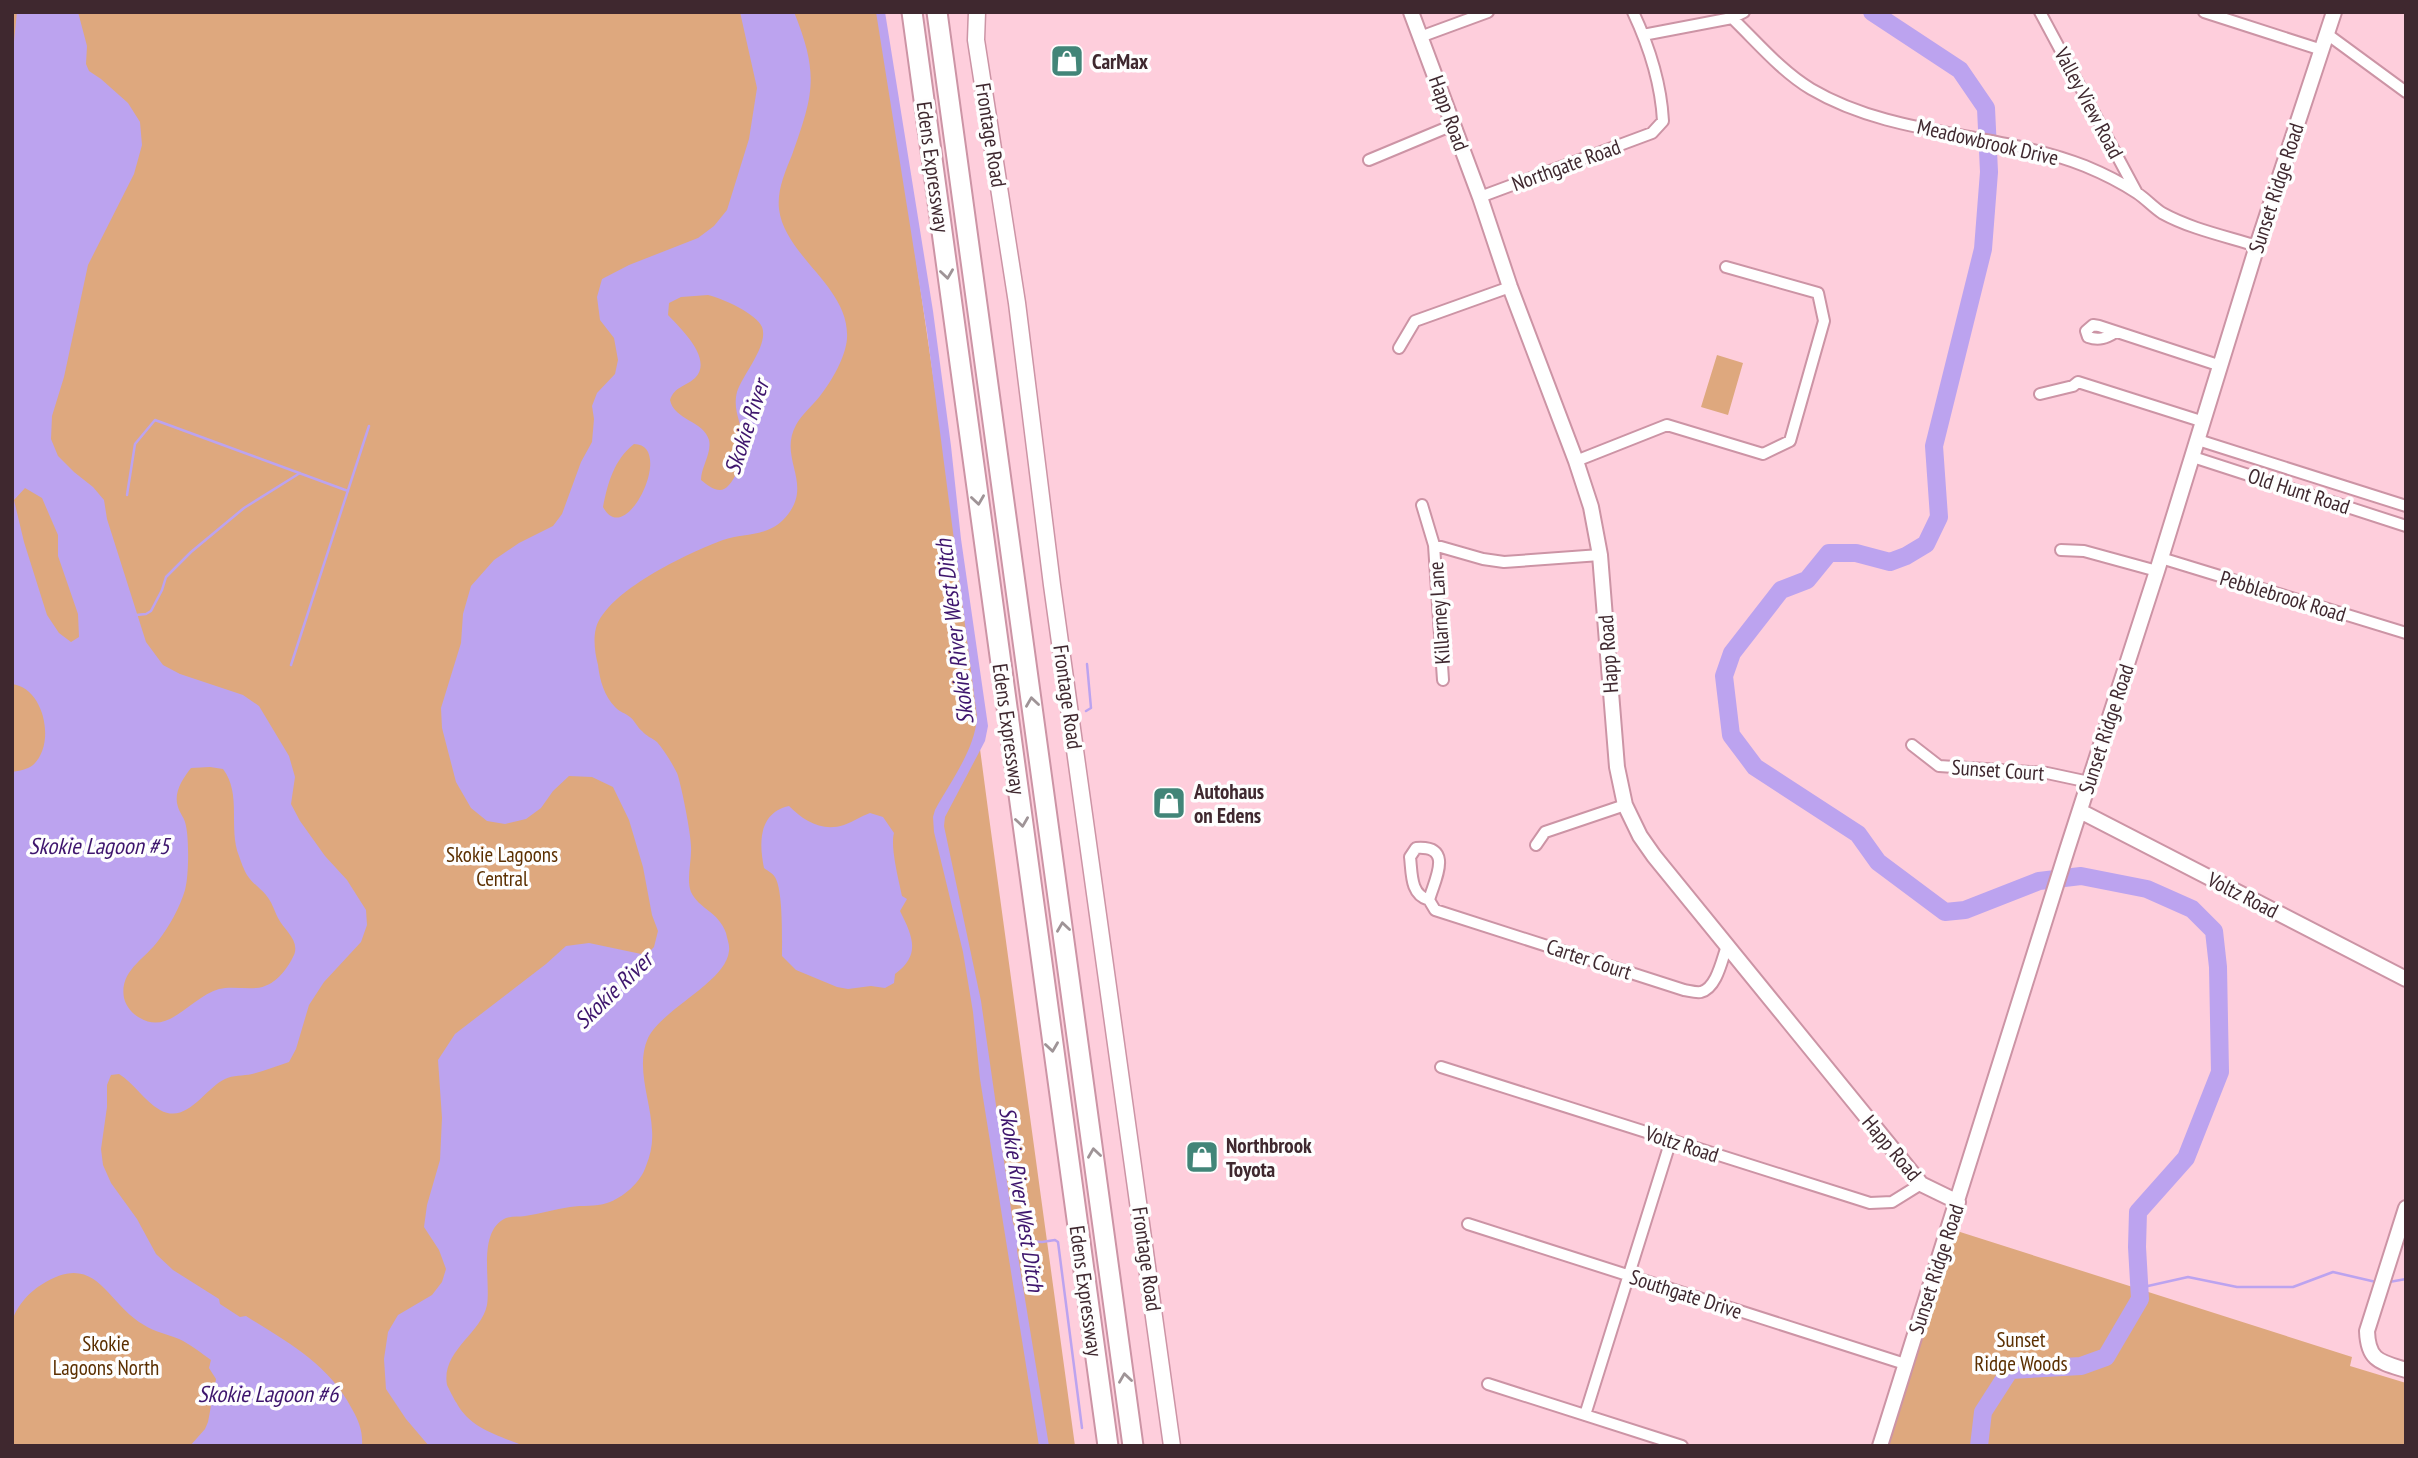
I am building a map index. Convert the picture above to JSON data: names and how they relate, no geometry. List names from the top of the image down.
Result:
{
  "streets": {
    "highway": ["Edens Expressway"],
    "main road": ["Frontage Road"],
    "street": [
      "Valley View Road",
      "Happ Road",
      "Meadowbrook Drive",
      "Northgate Road",
      "Sunset Ridge Road",
      "Old Hunt Road",
      "Pebblebrook Road",
      "Killarney Lane",
      "Sunset Court",
      "Voltz Road",
      "Carter Court",
      "Southgate Drive"
    ]
  },
  "crossings": [
    ["Valley View Road", "Meadowbrook Drive"],
    ["Happ Road", "Northgate Road"],
    ["Happ Road", "Sunset Ridge Road"],
    ["Happ Road", "Killarney Lane"],
    ["Happ Road", "Voltz Road"],
    ["Happ Road", "Carter Court"],
    ["Meadowbrook Drive", "Sunset Ridge Road"],
    ["Sunset Ridge Road", "Old Hunt Road"],
    ["Sunset Ridge Road", "Pebblebrook Road"],
    ["Sunset Ridge Road", "Sunset Court"],
    ["Sunset Ridge Road", "Voltz Road"],
    ["Sunset Ridge Road", "Southgate Drive"]
  ],
  "water": [
    "Skokie River",
    "Skokie River West Ditch",
    "Skokie Lagoon #5",
    "Skokie Lagoon #6"
  ],
  "parks": ["Skokie Lagoons Central", "Sunset Ridge Woods", "Skokie Lagoons North"],
  "places": {
    "shop": ["CarMax", "Autohaus on Edens", "Northbrook Toyota"]
  }
}
